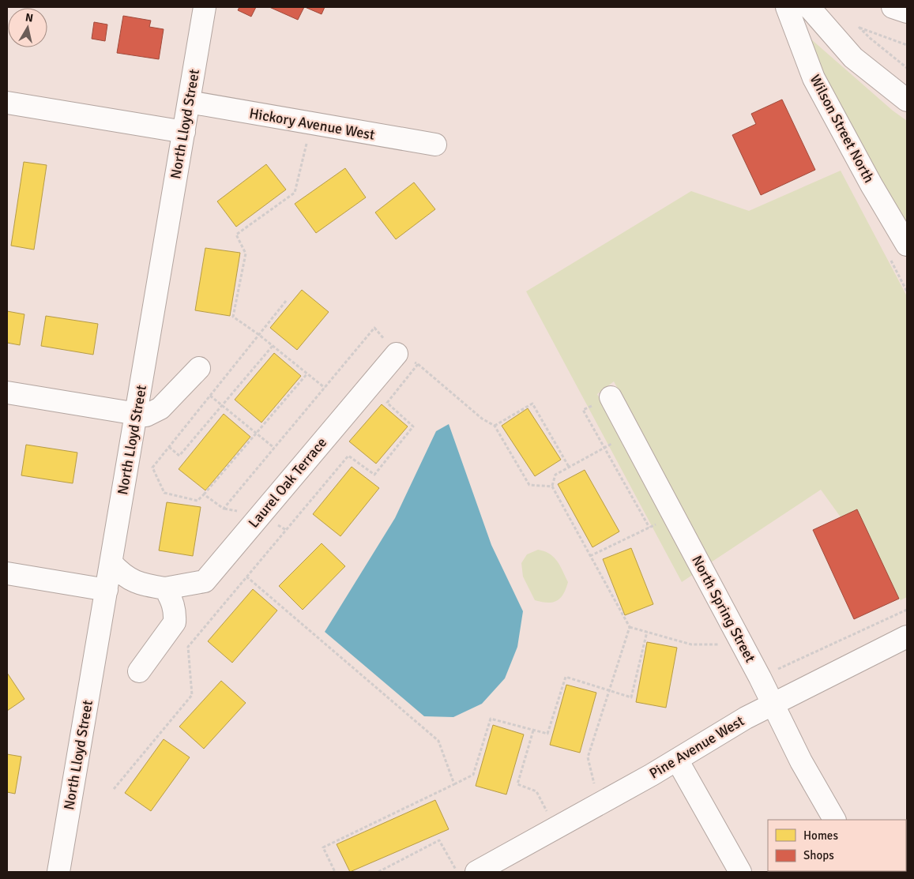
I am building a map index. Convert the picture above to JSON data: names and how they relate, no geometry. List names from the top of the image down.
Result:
{
  "streets": {
    "street": [
      "North Lloyd Street",
      "Hickory Avenue West",
      "Wilson Street North",
      "Laurel Oak Terrace",
      "North Spring Street",
      "Pine Avenue West"
    ]
  },
  "crossings": [
    ["North Lloyd Street", "Hickory Avenue West"],
    ["North Lloyd Street", "Laurel Oak Terrace"],
    ["North Spring Street", "Pine Avenue West"]
  ],
  "legend": ["Homes", "Shops"],
  "north": "top"
}
